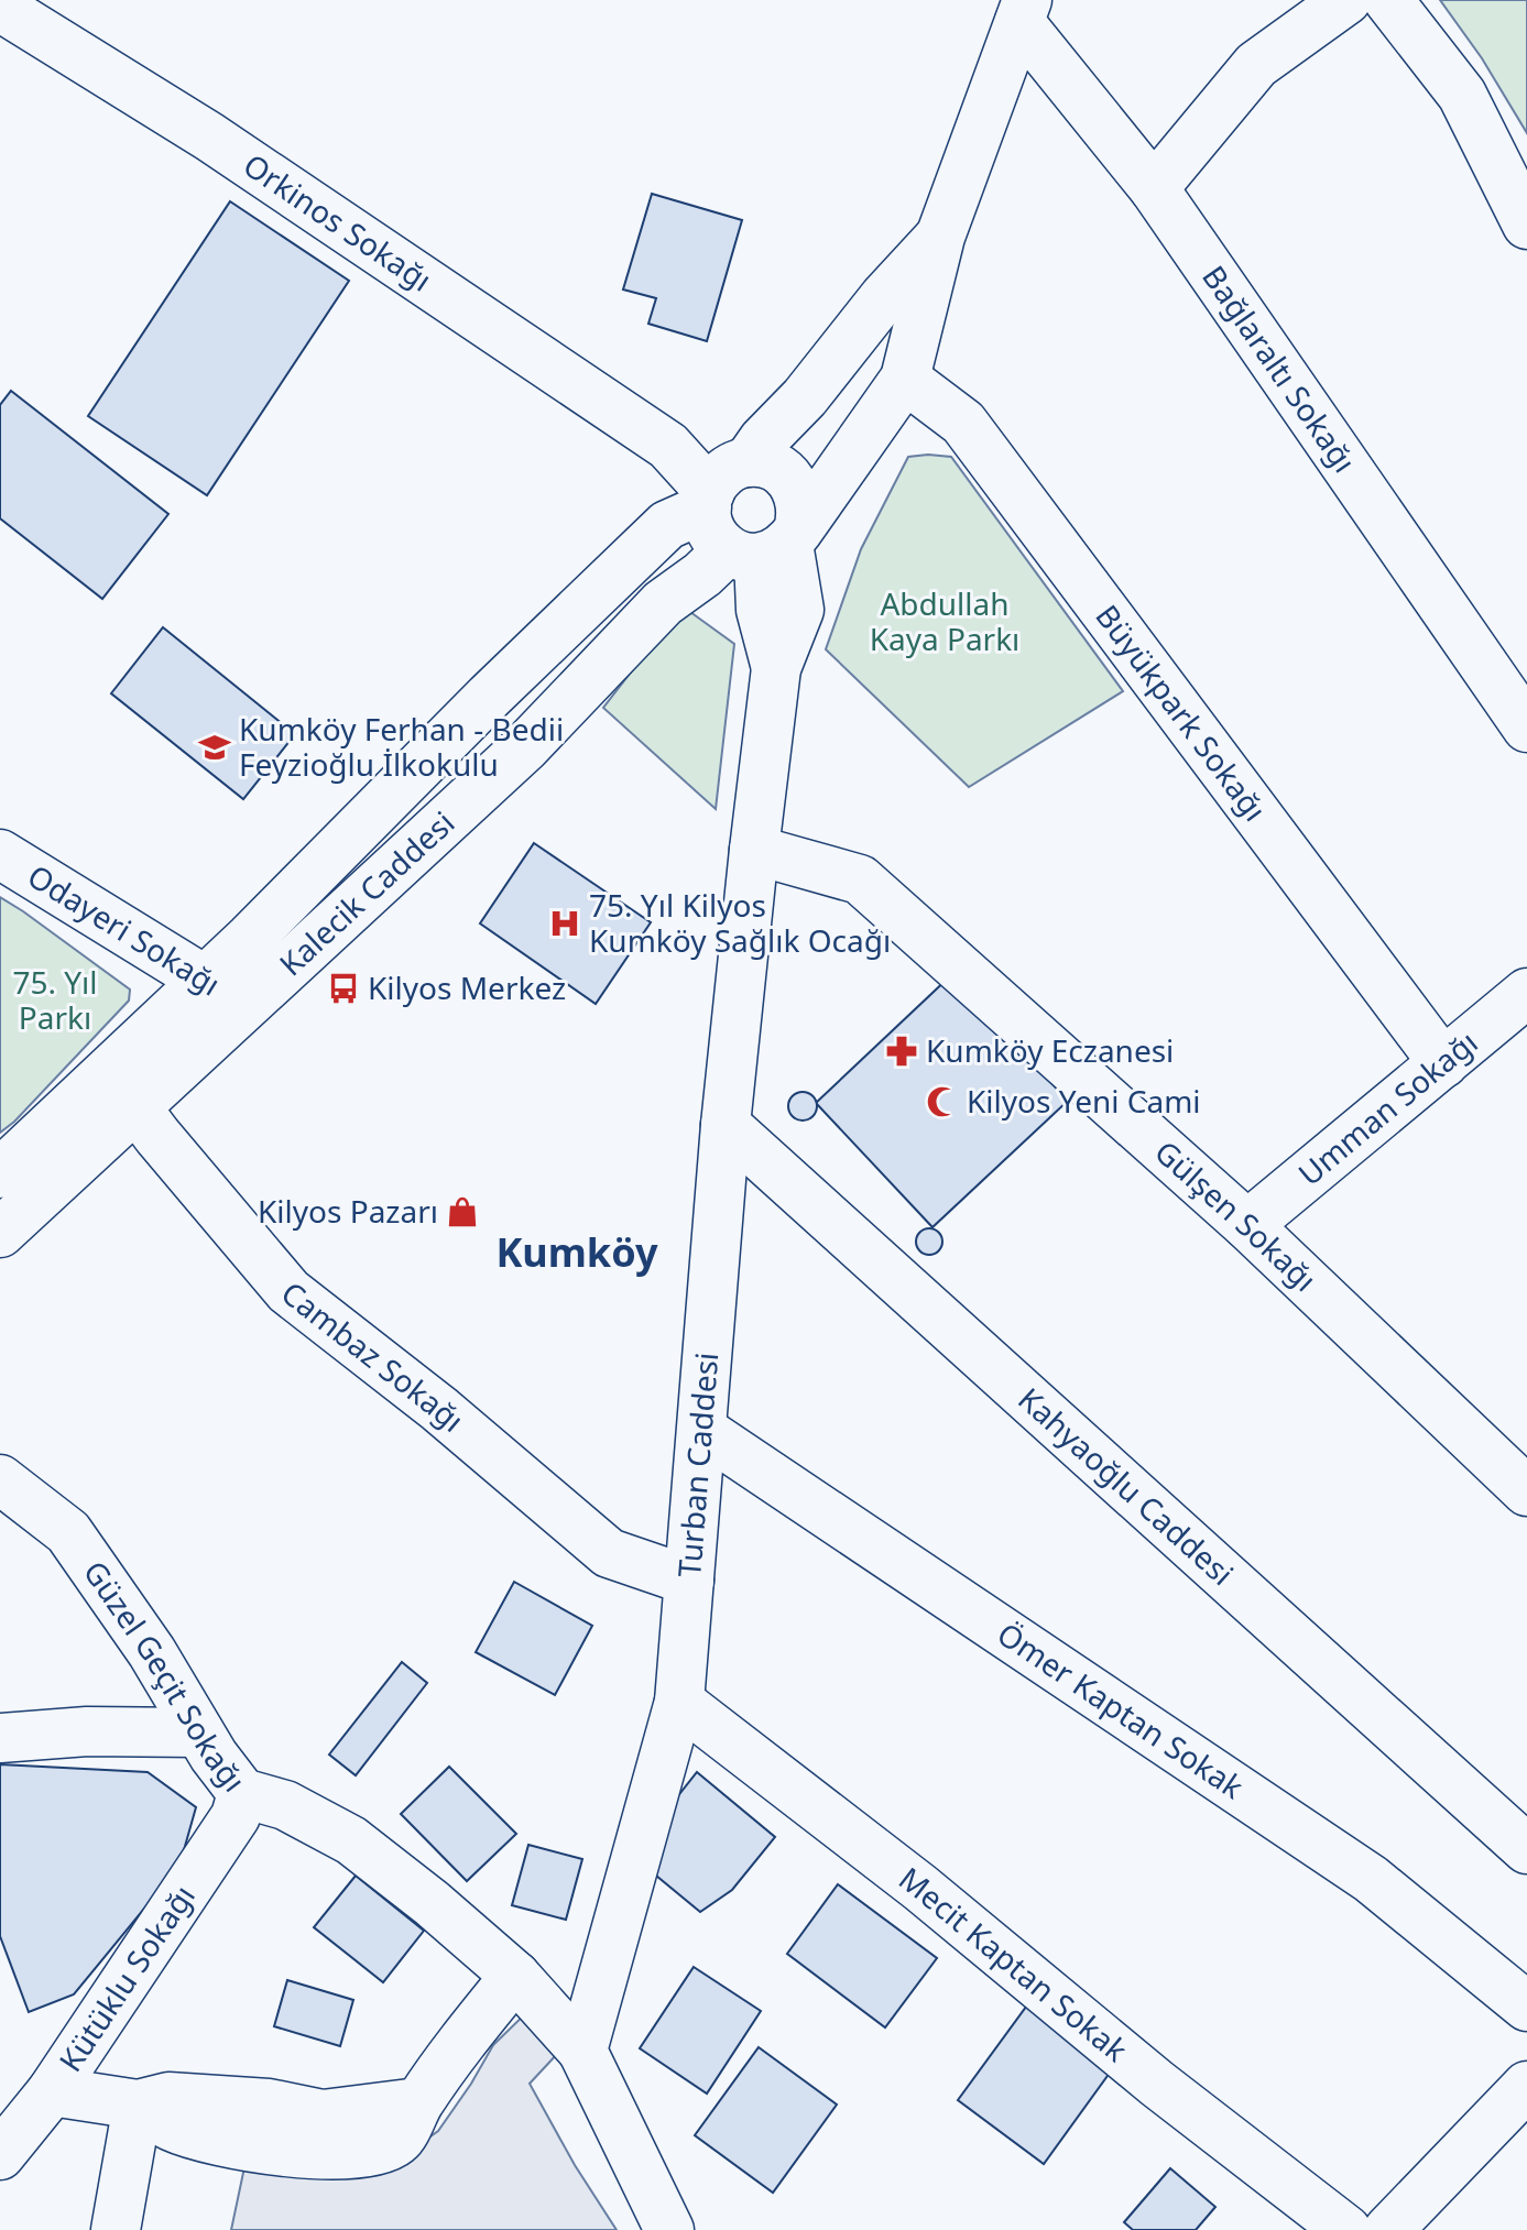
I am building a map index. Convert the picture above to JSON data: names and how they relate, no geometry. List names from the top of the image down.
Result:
{
  "streets": {
    "street": [
      "Orkinos Sokağı",
      "Bağlaraltı Sokağı",
      "Büyükpark Sokağı",
      "Kalecik Caddesi",
      "Odayeri Sokağı",
      "Umman Sokağı",
      "Gülşen Sokağı",
      "Cambaz Sokağı",
      "Turban Caddesi",
      "Kahyaoğlu Caddesi",
      "Güzel Geçit Sokağı",
      "Ömer Kaptan Sokak",
      "Mecit Kaptan Sokak",
      "Kütüklu Sokağı"
    ]
  },
  "crossings": [
    ["Orkinos Sokağı", "Turban Caddesi"],
    ["Büyükpark Sokağı", "Kalecik Caddesi"],
    ["Büyükpark Sokağı", "Umman Sokağı"],
    ["Kalecik Caddesi", "Odayeri Sokağı"],
    ["Kalecik Caddesi", "Cambaz Sokağı"],
    ["Kalecik Caddesi", "Turban Caddesi"],
    ["Umman Sokağı", "Gülşen Sokağı"],
    ["Gülşen Sokağı", "Turban Caddesi"],
    ["Cambaz Sokağı", "Turban Caddesi"],
    ["Turban Caddesi", "Kahyaoğlu Caddesi"],
    ["Turban Caddesi", "Güzel Geçit Sokağı"],
    ["Turban Caddesi", "Ömer Kaptan Sokak"],
    ["Turban Caddesi", "Mecit Kaptan Sokak"],
    ["Güzel Geçit Sokağı", "Kütüklu Sokağı"]
  ],
  "districts": ["Kumköy"],
  "parks": ["Abdullah Kaya Parkı", "75. Yıl Parkı"],
  "places": {
    "school or university": ["Kumköy Ferhan - Bedii Feyzioğlu İlkokulu"],
    "hospital": ["75. Yıl Kilyos Kumköy Sağlık Ocağı"],
    "bus stop": ["Kilyos Merkez"],
    "pharmacy": ["Kumköy Eczanesi"],
    "mosque": ["Kilyos Yeni Cami"],
    "shop": ["Kilyos Pazarı"]
  }
}
